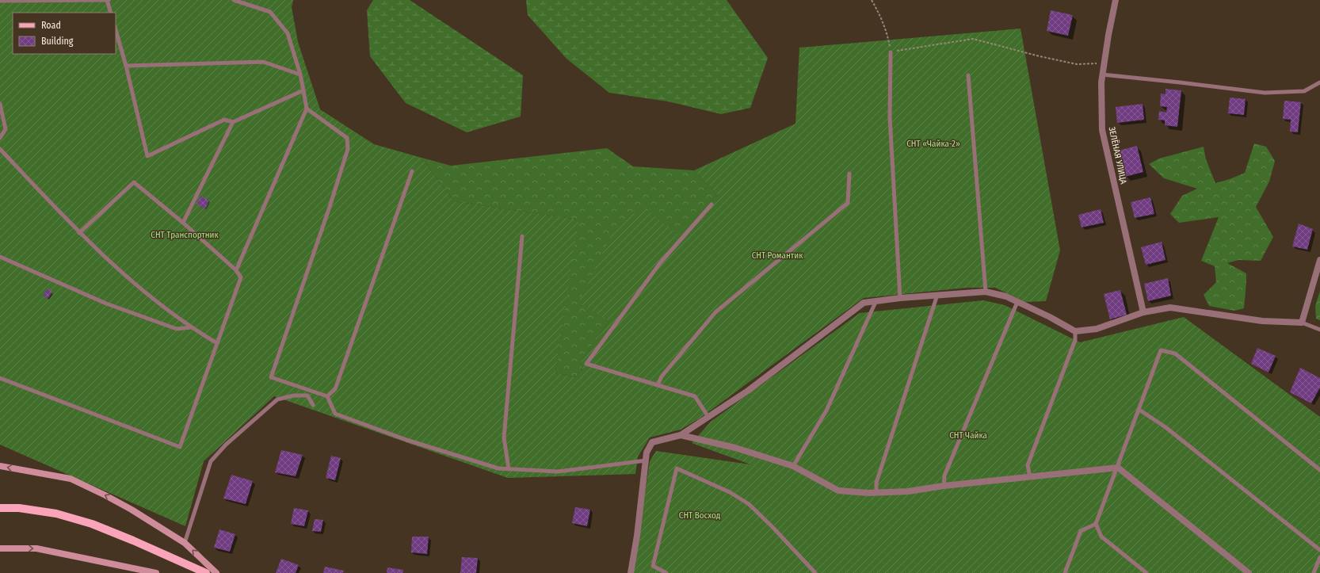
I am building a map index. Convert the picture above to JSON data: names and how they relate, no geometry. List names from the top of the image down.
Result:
{
  "streets": {
    "street": ["ЗЕЛЁНАЯ УЛИЦА"]
  },
  "parks": [
    "СНТ «Чайка-2»",
    "СНТ Транспортник",
    "СНТ Романтик",
    "СНТ Чайка",
    "СНТ Восход"
  ],
  "legend": ["Road", "Building"]
}
